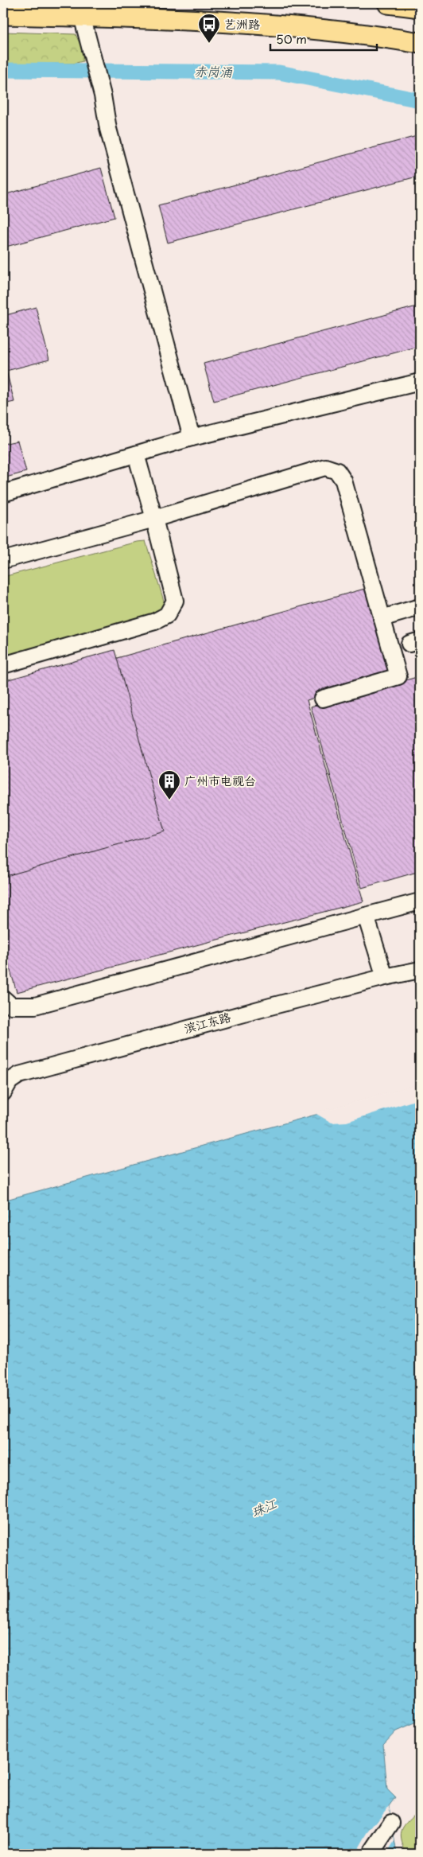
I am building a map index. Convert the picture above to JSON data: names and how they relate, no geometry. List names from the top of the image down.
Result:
{
  "streets": {
    "street": ["滨江东路"]
  },
  "water": ["赤岗涌", "珠江"],
  "places": {
    "bus stop": ["艺洲路"],
    "building": ["广州市电视台"]
  },
  "scale_bar": "50 m"
}
